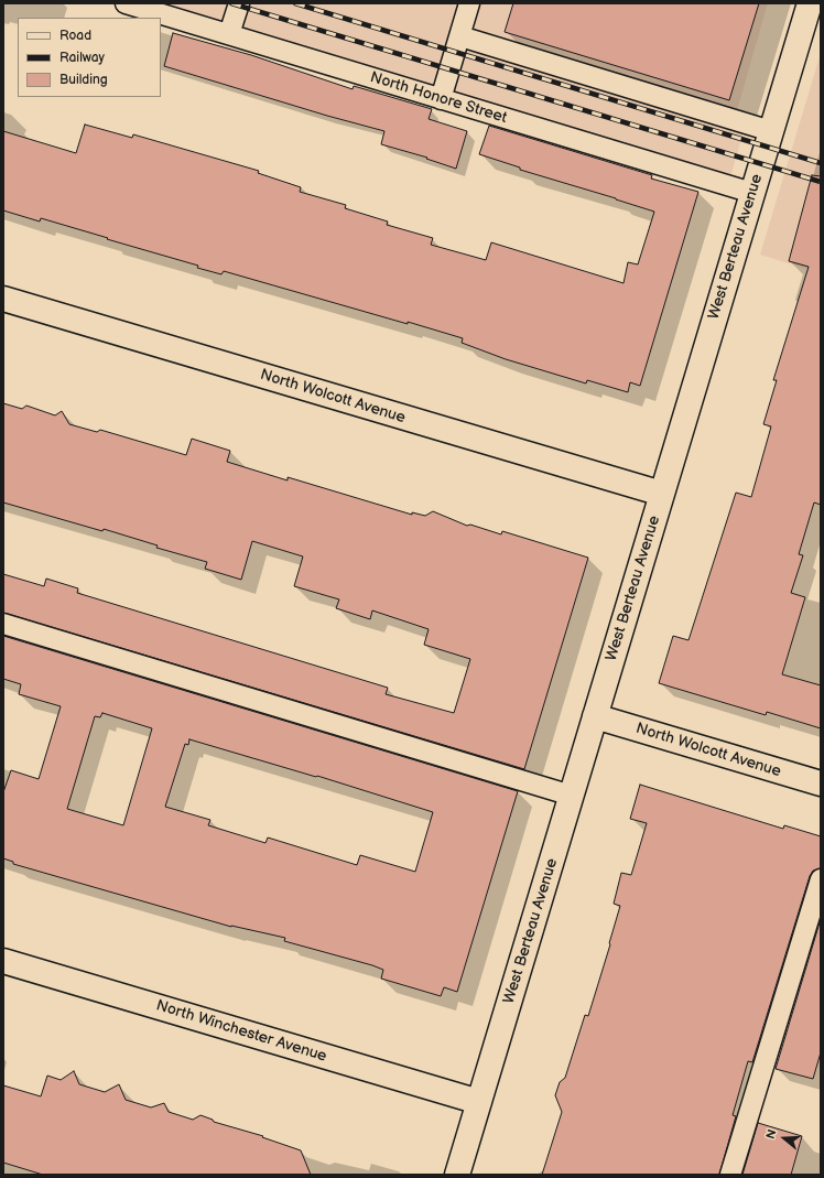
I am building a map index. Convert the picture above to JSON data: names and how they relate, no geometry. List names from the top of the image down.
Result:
{
  "streets": {
    "street": ["West Berteau Avenue", "North Wolcott Avenue", "North Winchester Avenue"],
    "lane": ["North Honore Street"]
  },
  "crossings": [
    ["North Honore Street", "West Berteau Avenue"],
    ["West Berteau Avenue", "North Wolcott Avenue"],
    ["West Berteau Avenue", "North Winchester Avenue"]
  ],
  "legend": ["Road", "Railway", "Building"],
  "north": "left"
}
